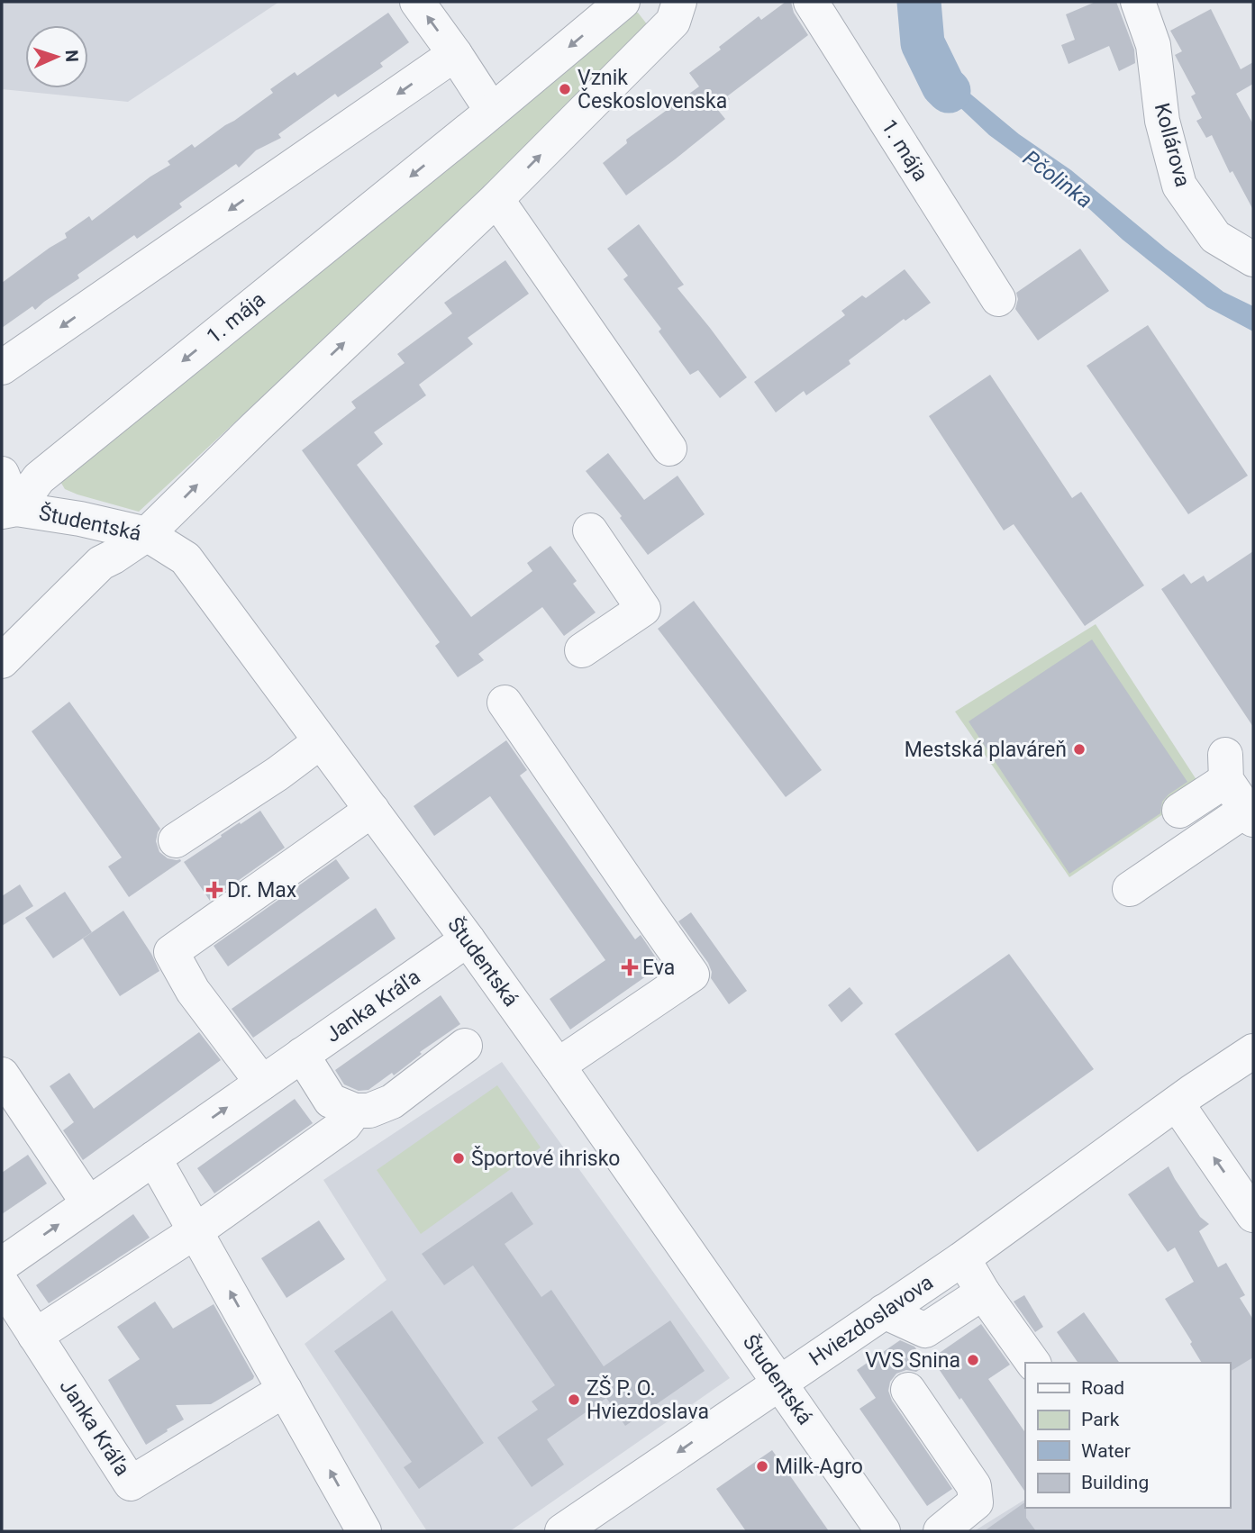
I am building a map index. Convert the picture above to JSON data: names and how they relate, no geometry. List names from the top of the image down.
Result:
{
  "streets": {
    "street": [
      "Kollárova",
      "1. mája",
      "Študentská",
      "Janka Kráľa",
      "Hviezdoslavova"
    ]
  },
  "crossings": [
    ["1. mája", "Študentská"],
    ["Študentská", "Janka Kráľa"],
    ["Študentská", "Hviezdoslavova"]
  ],
  "water": ["Pčolinka"],
  "places": {
    "other": [
      "Vznik Československa",
      "Mestská plaváreň",
      "Športové ihrisko",
      "VVS Snina",
      "ZŠ P. O. Hviezdoslava",
      "Milk-Agro"
    ],
    "health": ["Dr. Max", "Eva"]
  },
  "legend": [
    "Road",
    "Park",
    "Water",
    "Building"
  ],
  "north": "right"
}
